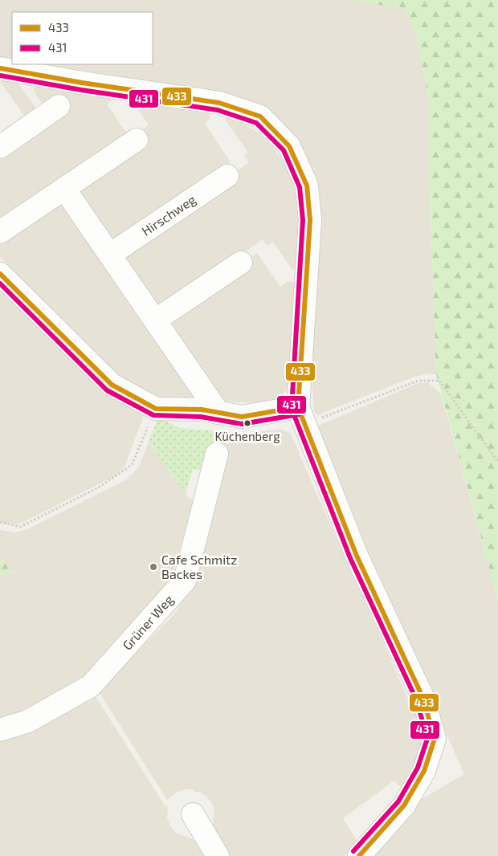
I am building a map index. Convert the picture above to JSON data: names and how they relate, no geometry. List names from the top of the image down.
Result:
{
  "streets": {
    "street": ["Hirschweg", "Grüner Weg"]
  },
  "places": ["Küchenberg", "Cafe Schmitz Backes"],
  "lines": ["transit line 433", "transit line 431"],
  "legend": ["433", "431"]
}
